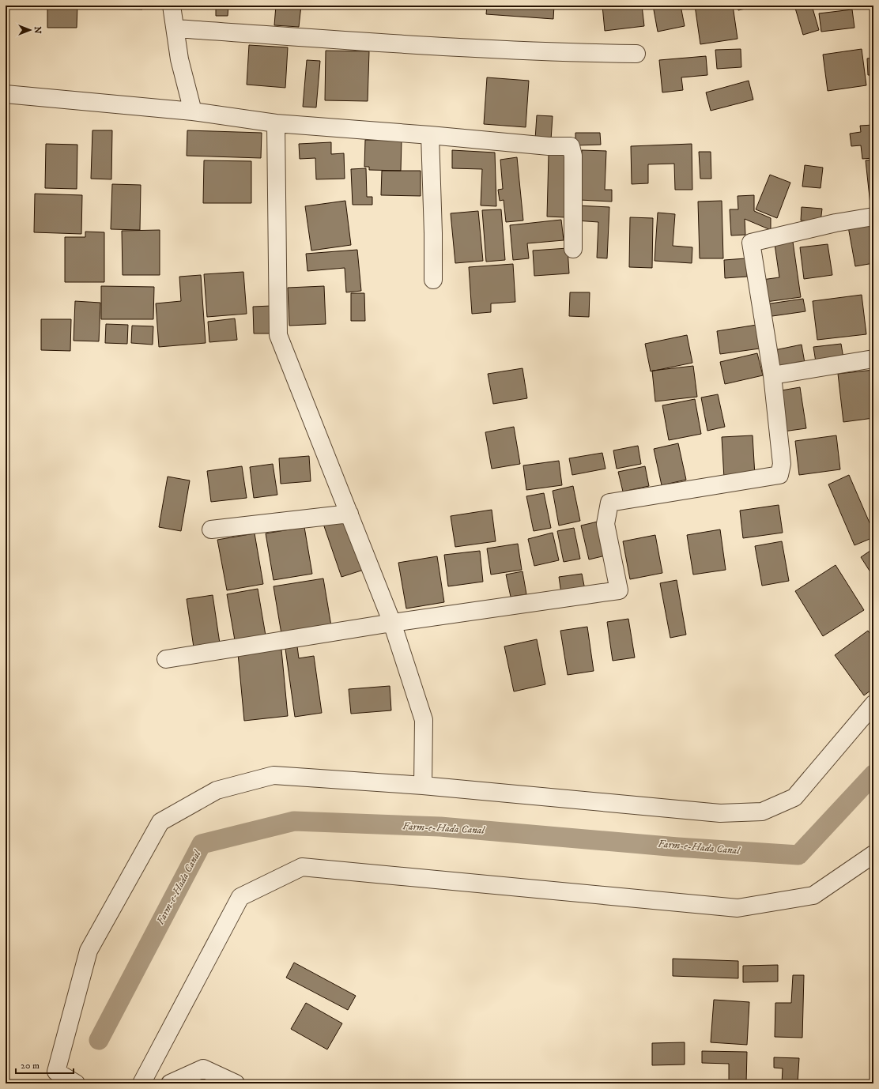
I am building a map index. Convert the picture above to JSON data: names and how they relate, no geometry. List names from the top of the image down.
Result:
{
  "water": ["Farm-e-Hada Canal"],
  "scale_bar": "20 m",
  "north": "right"
}
